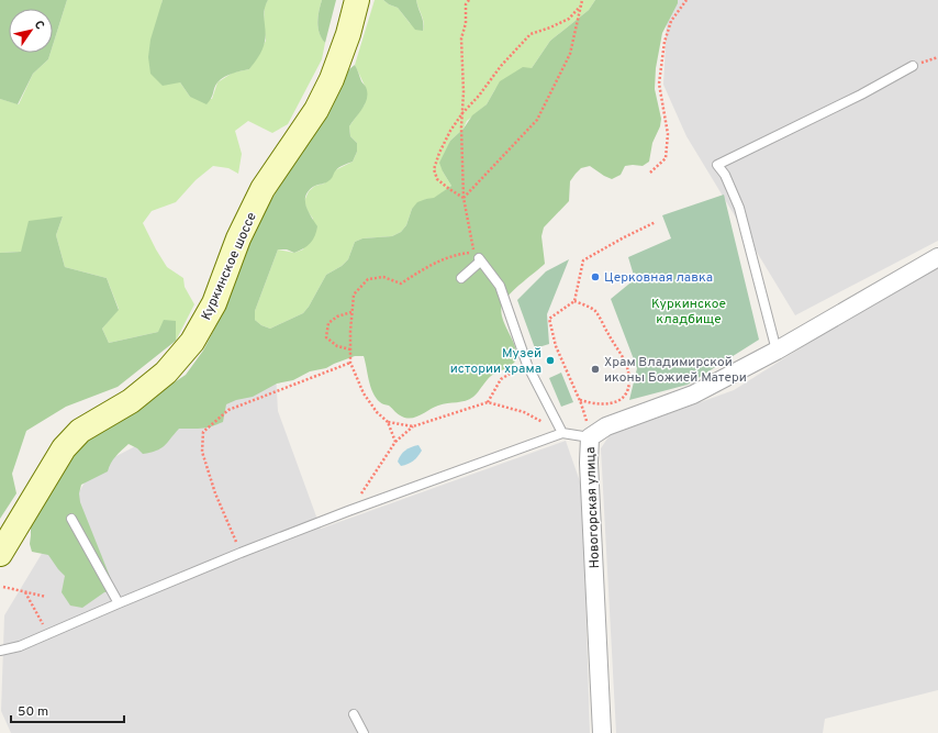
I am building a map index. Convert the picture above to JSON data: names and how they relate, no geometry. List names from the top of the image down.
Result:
{
  "streets": {
    "main road": ["Куркинское шоссе"],
    "street": ["Новогорская улица"]
  },
  "parks": ["Куркинское кладбище"],
  "places": ["Церковная лавка", "Музей истории храма", "Храм Владимирской иконы Божией Матери"],
  "scale_bar": "50 m",
  "north": "top right"
}
